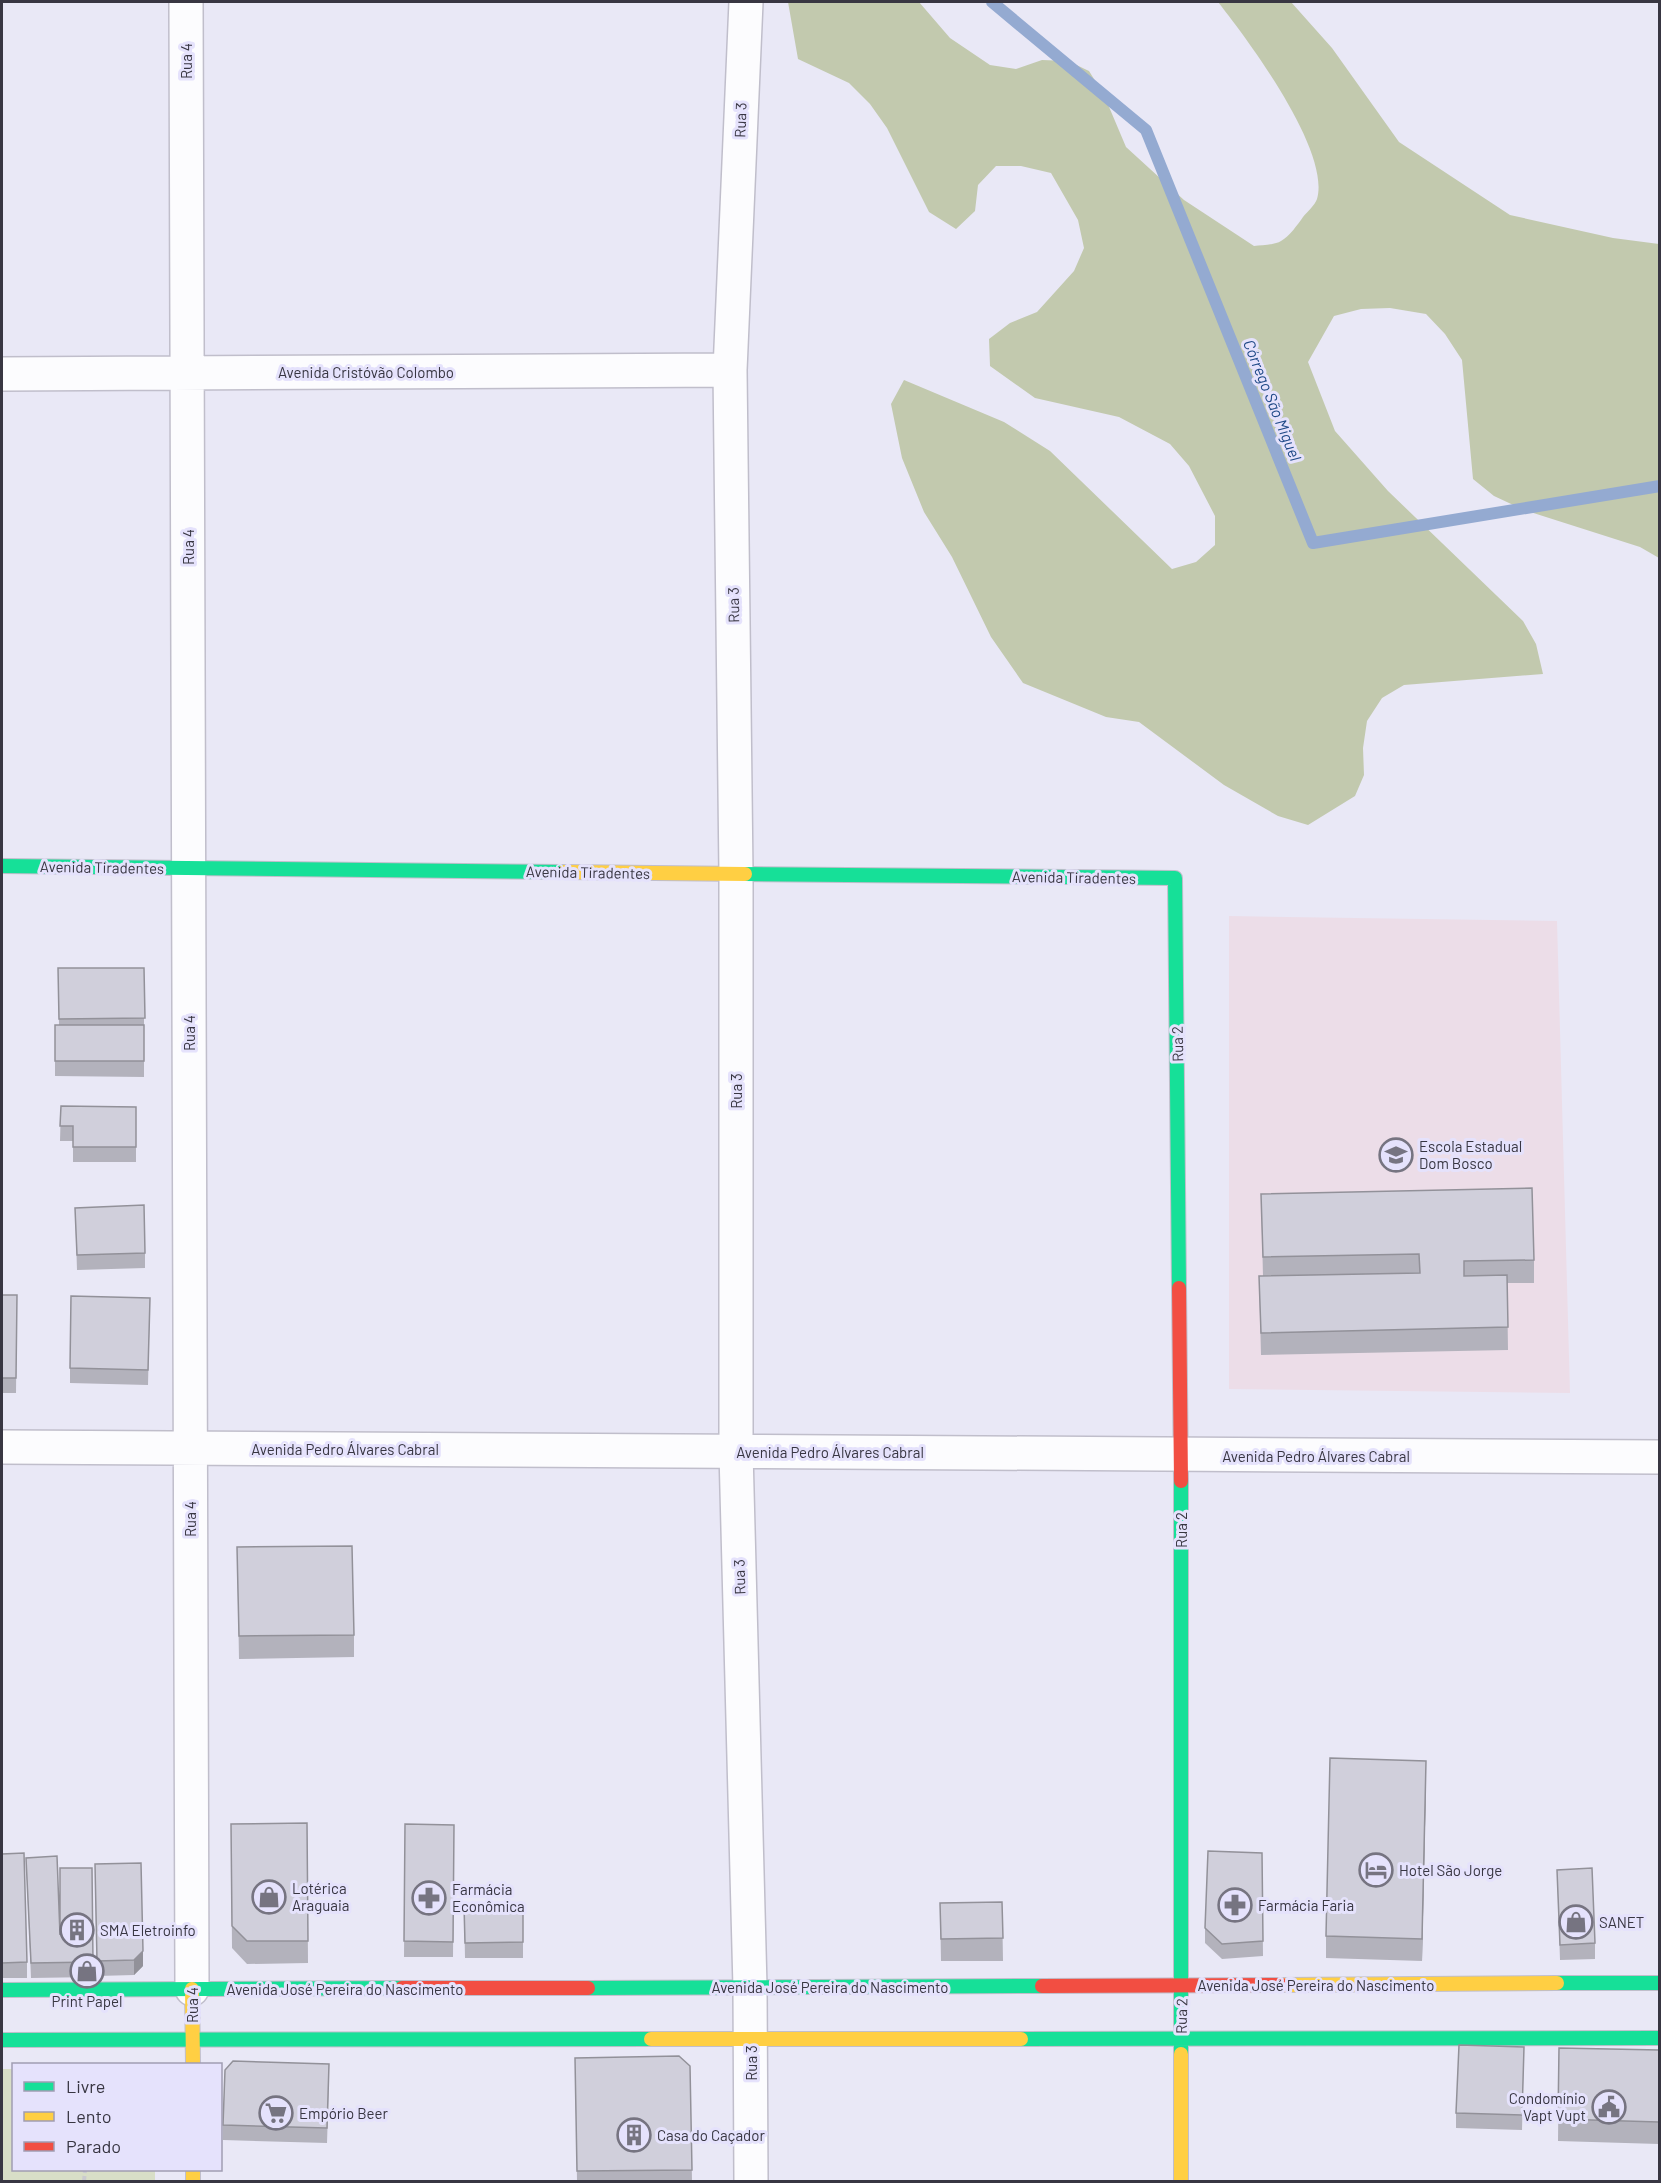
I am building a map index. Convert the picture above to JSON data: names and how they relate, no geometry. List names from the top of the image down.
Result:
{
  "streets": {
    "main road": [
      "Rua 4",
      "Avenida Tiradentes",
      "Rua 2",
      "Avenida José Pereira do Nascimento"
    ],
    "street": ["Rua 3", "Avenida Cristóvão Colombo", "Avenida Pedro Álvares Cabral"]
  },
  "crossings": [
    ["Rua 4", "Avenida Cristóvão Colombo"],
    ["Rua 4", "Avenida Tiradentes"],
    ["Rua 4", "Avenida Pedro Álvares Cabral"],
    ["Rua 4", "Avenida José Pereira do Nascimento"],
    ["Rua 3", "Avenida Cristóvão Colombo"],
    ["Rua 3", "Avenida Tiradentes"],
    ["Rua 3", "Avenida Pedro Álvares Cabral"],
    ["Rua 3", "Avenida José Pereira do Nascimento"],
    ["Avenida Tiradentes", "Rua 2"],
    ["Rua 2", "Avenida Pedro Álvares Cabral"],
    ["Rua 2", "Avenida José Pereira do Nascimento"]
  ],
  "water": ["Córrego São Miguel"],
  "places": {
    "school or university": ["Escola Estadual Dom Bosco"],
    "hotel": ["Hotel São Jorge"],
    "shop": ["Lotérica Araguaia", "SANET", "Print Papel"],
    "pharmacy": ["Farmácia Econômica", "Farmácia Faria"],
    "building": ["SMA Eletroinfo", "Casa do Caçador"],
    "public building": ["Condomínio Vapt Vupt"],
    "supermarket": ["Empório Beer"]
  },
  "legend": ["Livre", "Lento", "Parado"]
}
